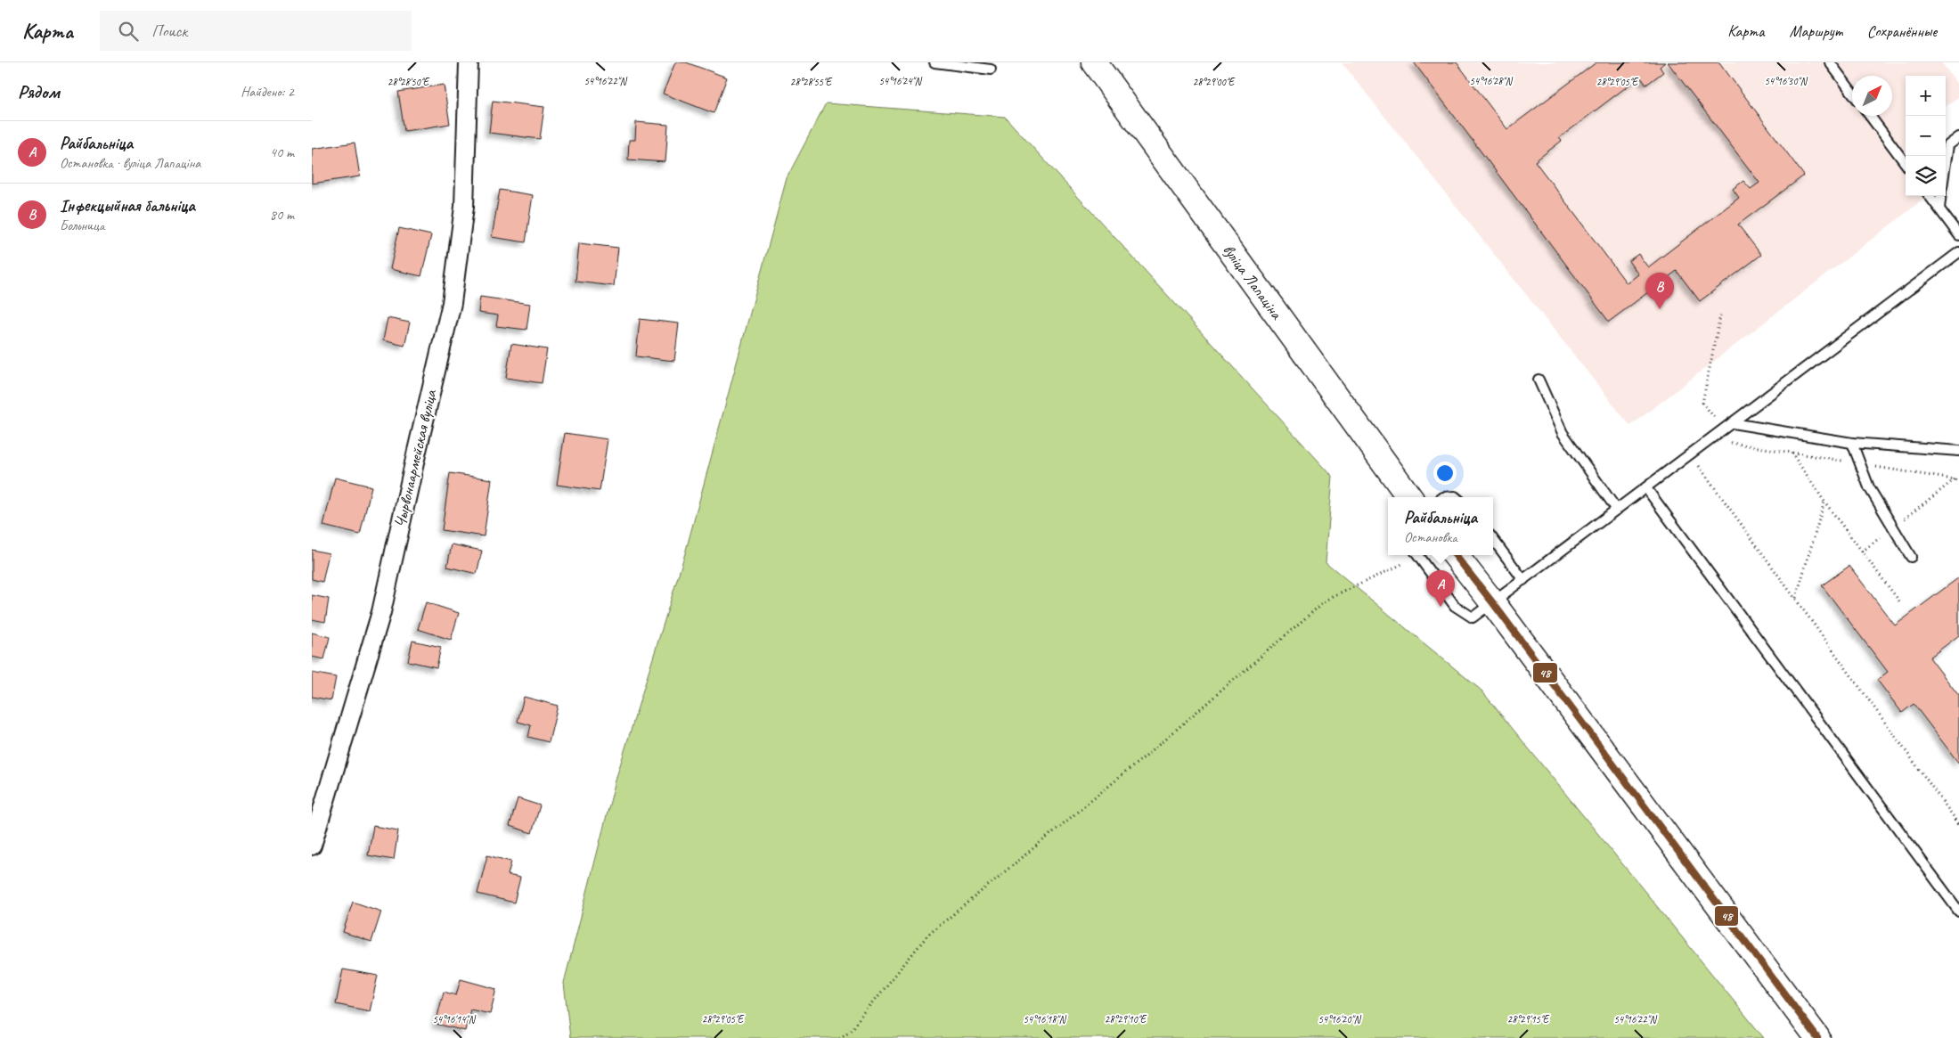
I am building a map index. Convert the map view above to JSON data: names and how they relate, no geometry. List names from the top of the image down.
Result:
{
  "streets": {
    "main road": ["вуліца Лапаціна"],
    "street": ["Чырвонаармейская вуліца"]
  },
  "lines": ["transit line 48"],
  "north": "top right",
  "page": {
    "header": "Карта",
    "search": "Поиск",
    "nav": ["Карта", "Маршрут", "Сохранённые"],
    "heading": ["Рядом", "Найдено: 2"],
    "map_buttons": ["+", "−"],
    "list": [
      {
        "mark": "A",
        "name": "Райбальніца",
        "note": "Остановка · вуліца Лапаціна",
        "value": "40 m"
      },
      {
        "mark": "B",
        "name": "Інфекцыйная бальніца",
        "note": "Больница",
        "value": "80 m"
      }
    ],
    "pins": ["B", "A"],
    "popup": ["Райбальніца", "Остановка"]
  },
  "coordinates": [
    "54°16'28\"N",
    "54°16'22\"N",
    "54°16'24\"N",
    "54°16'30\"N",
    "28°28'50\"E",
    "28°29'00\"E",
    "28°29'05\"E",
    "28°28'55\"E",
    "28°29'10\"E",
    "28°29'15\"E",
    "54°16'14\"N",
    "54°16'18\"N",
    "54°16'20\"N"
  ]
}
